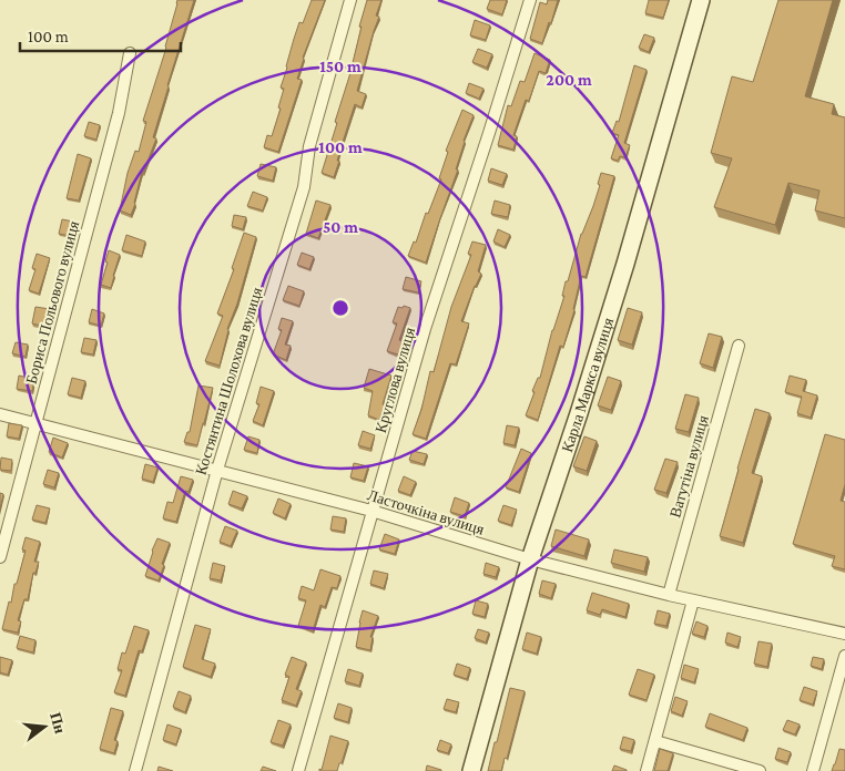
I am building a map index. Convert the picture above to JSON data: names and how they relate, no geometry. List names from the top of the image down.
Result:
{
  "streets": {
    "street": [
      "Бориса Польового вулиця",
      "Круглова вулиця",
      "Костянтина Шолохова вулиця",
      "Карла Маркса вулиця",
      "Ватутіна вулиця",
      "Ласточкіна вулиця"
    ]
  },
  "crossings": [
    ["Бориса Польового вулиця", "Ласточкіна вулиця"],
    ["Круглова вулиця", "Ласточкіна вулиця"],
    ["Костянтина Шолохова вулиця", "Ласточкіна вулиця"],
    ["Карла Маркса вулиця", "Ласточкіна вулиця"],
    ["Ватутіна вулиця", "Ласточкіна вулиця"]
  ],
  "scale_bar": "100 m",
  "north": "right",
  "rings": [
    "150 m",
    "200 m",
    "100 m",
    "50 m"
  ]
}
